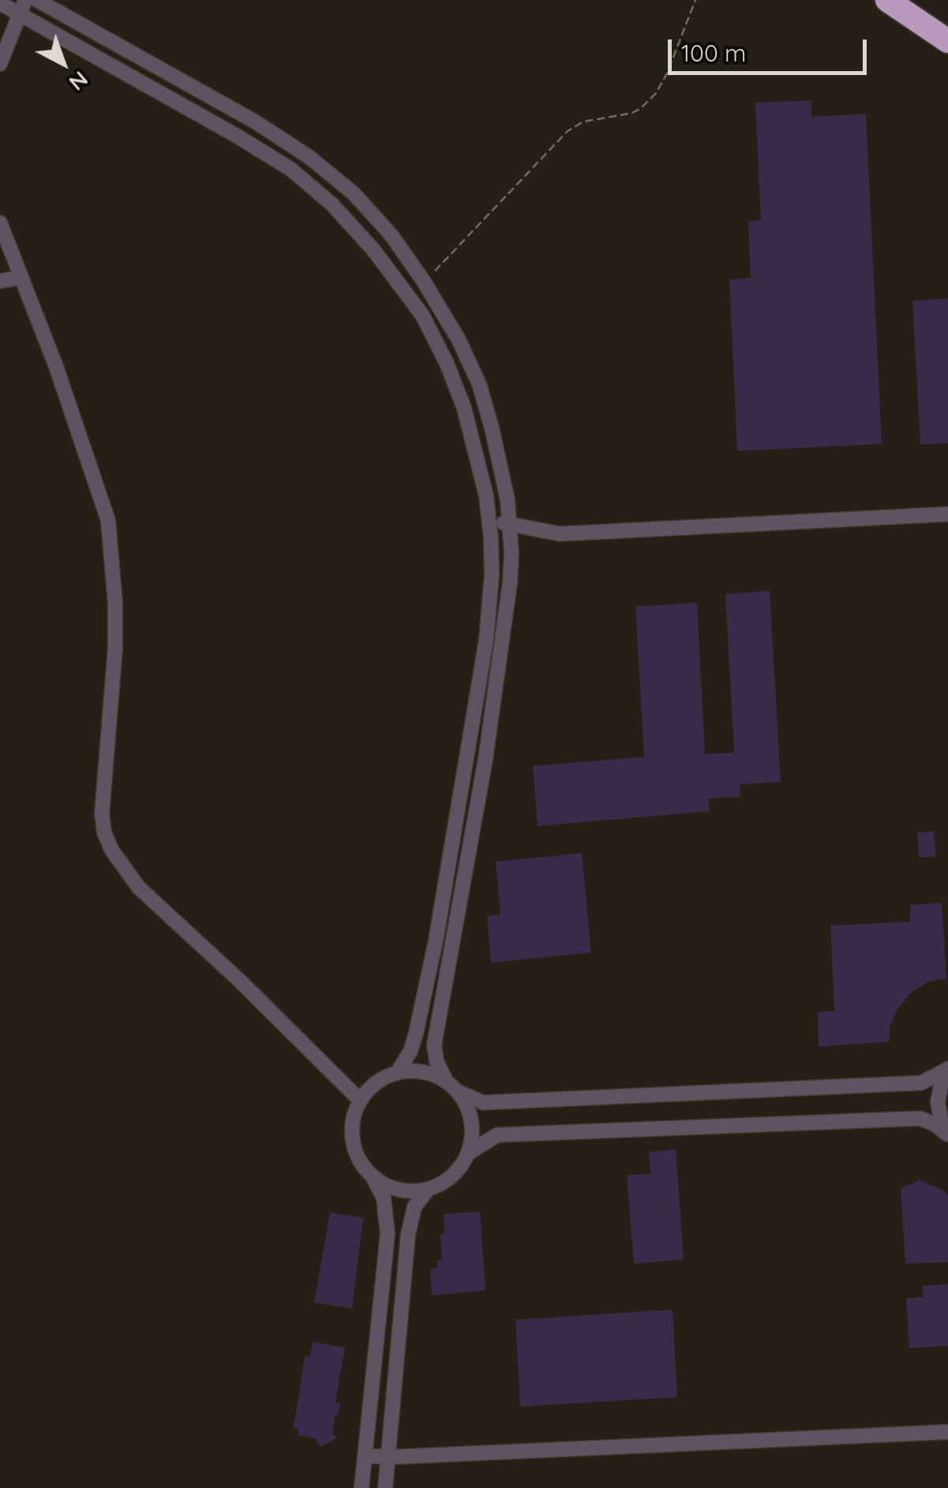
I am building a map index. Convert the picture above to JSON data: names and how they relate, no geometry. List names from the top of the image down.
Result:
{
  "scale_bar": "100 m",
  "north": "bottom right"
}
